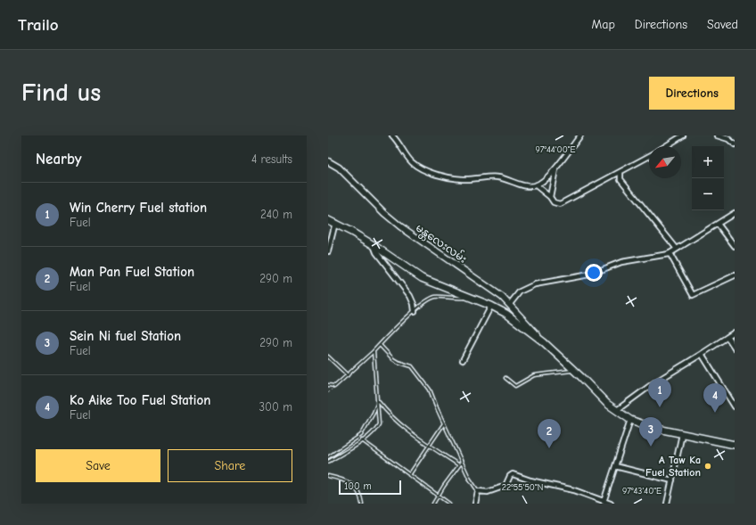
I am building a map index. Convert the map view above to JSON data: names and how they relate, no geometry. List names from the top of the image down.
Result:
{
  "streets": {
    "main road": ["မန္တလေးလမ်း"]
  },
  "places": ["A Taw Ka Fuel Station"],
  "scale_bar": "100 m",
  "north": "bottom left",
  "page": {
    "header": "Trailo",
    "nav": ["Map", "Directions", "Saved"],
    "buttons": [
      "Directions",
      ["Save", "Share"]
    ],
    "title": "Find us",
    "heading": ["Nearby", "4 results"],
    "map_buttons": ["+", "−"],
    "list": [
      {
        "mark": "1",
        "name": "Win Cherry Fuel station",
        "note": "Fuel",
        "value": "240 m"
      },
      {
        "mark": "2",
        "name": "Man Pan Fuel Station",
        "note": "Fuel",
        "value": "290 m"
      },
      {
        "mark": "3",
        "name": "Sein Ni fuel Station",
        "note": "Fuel",
        "value": "290 m"
      },
      {
        "mark": "4",
        "name": "Ko Aike Too Fuel Station",
        "note": "Fuel",
        "value": "300 m"
      }
    ],
    "pins": [
      "1",
      "4",
      "3",
      "2"
    ],
    "scale": "100 m"
  },
  "coordinates": ["97°44'00\"E", "22°55'50\"N", "97°43'40\"E"]
}
